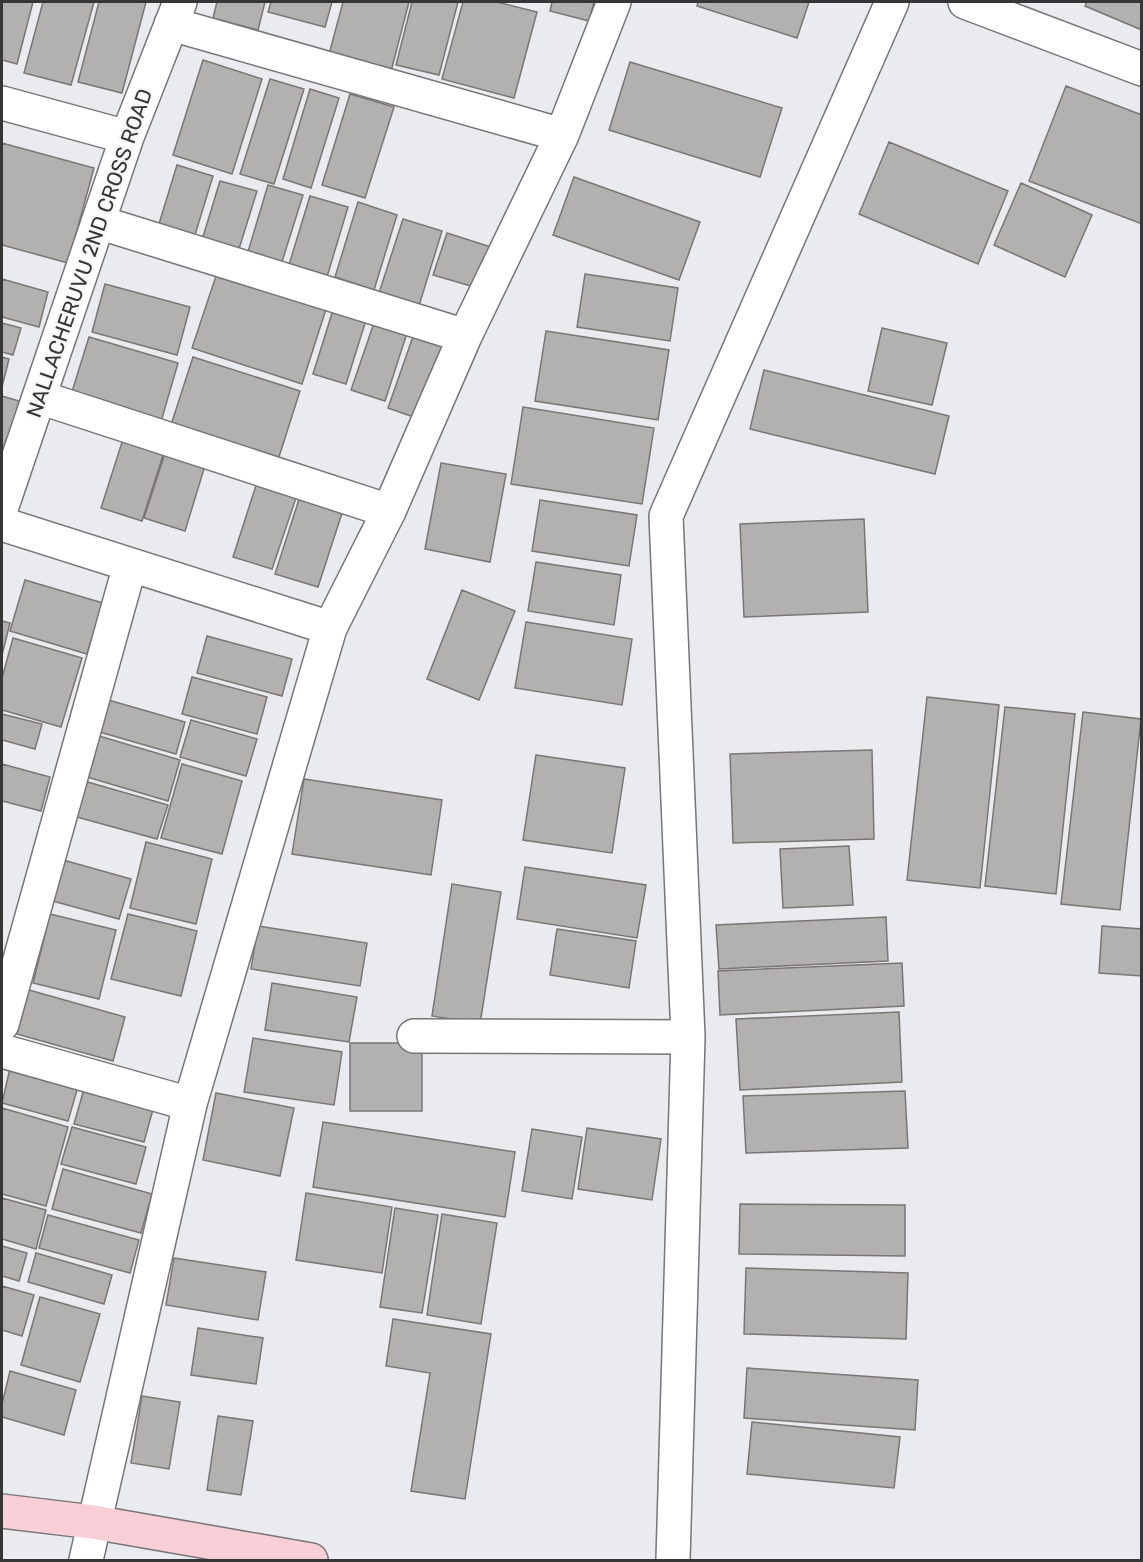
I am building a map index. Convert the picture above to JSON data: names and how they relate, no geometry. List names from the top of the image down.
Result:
{
  "streets": {
    "street": ["NALLACHERUVU 2ND CROSS ROAD"]
  }
}
